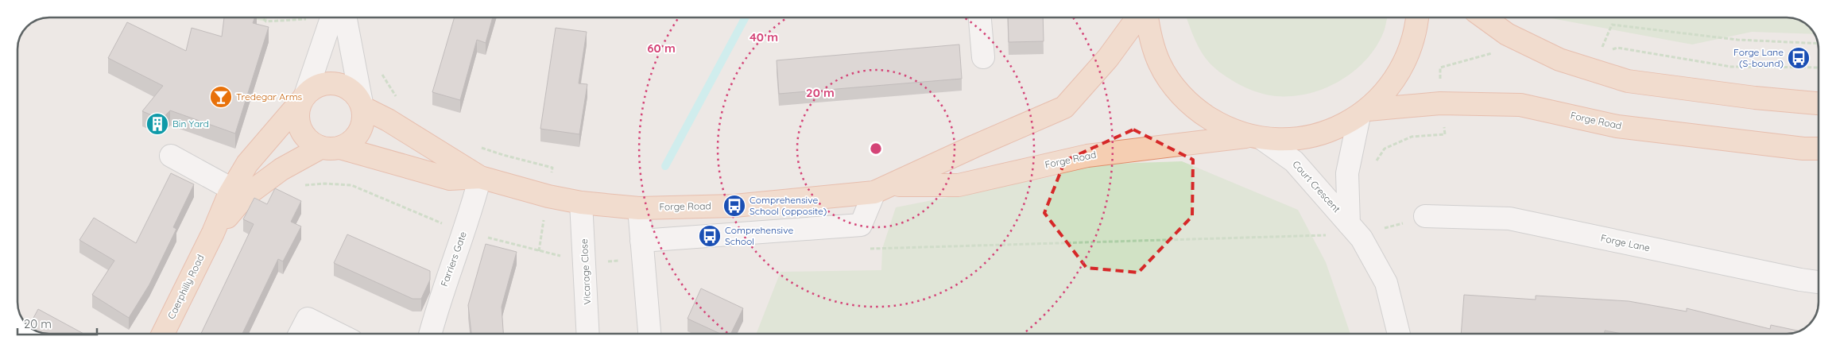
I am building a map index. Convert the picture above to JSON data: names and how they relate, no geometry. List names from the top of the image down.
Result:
{
  "streets": {
    "main road": ["Forge Road", "Caerphilly Road"],
    "street": [
      "Court Crescent",
      "Forge Lane",
      "Farriers Gate",
      "Vicarage Close"
    ]
  },
  "crossings": [
    ["Forge Road", "Court Crescent"],
    ["Forge Road", "Farriers Gate"],
    ["Forge Road", "Vicarage Close"],
    ["Forge Road", "Caerphilly Road"]
  ],
  "places": {
    "bus stop": ["Forge Lane (S-bound)", "Comprehensive School (opposite)", "Comprehensive School"],
    "bar": ["Tredegar Arms"],
    "building": ["Bin Yard"]
  },
  "scale_bar": "20 m",
  "rings": ["40 m", "60 m", "20 m"]
}
